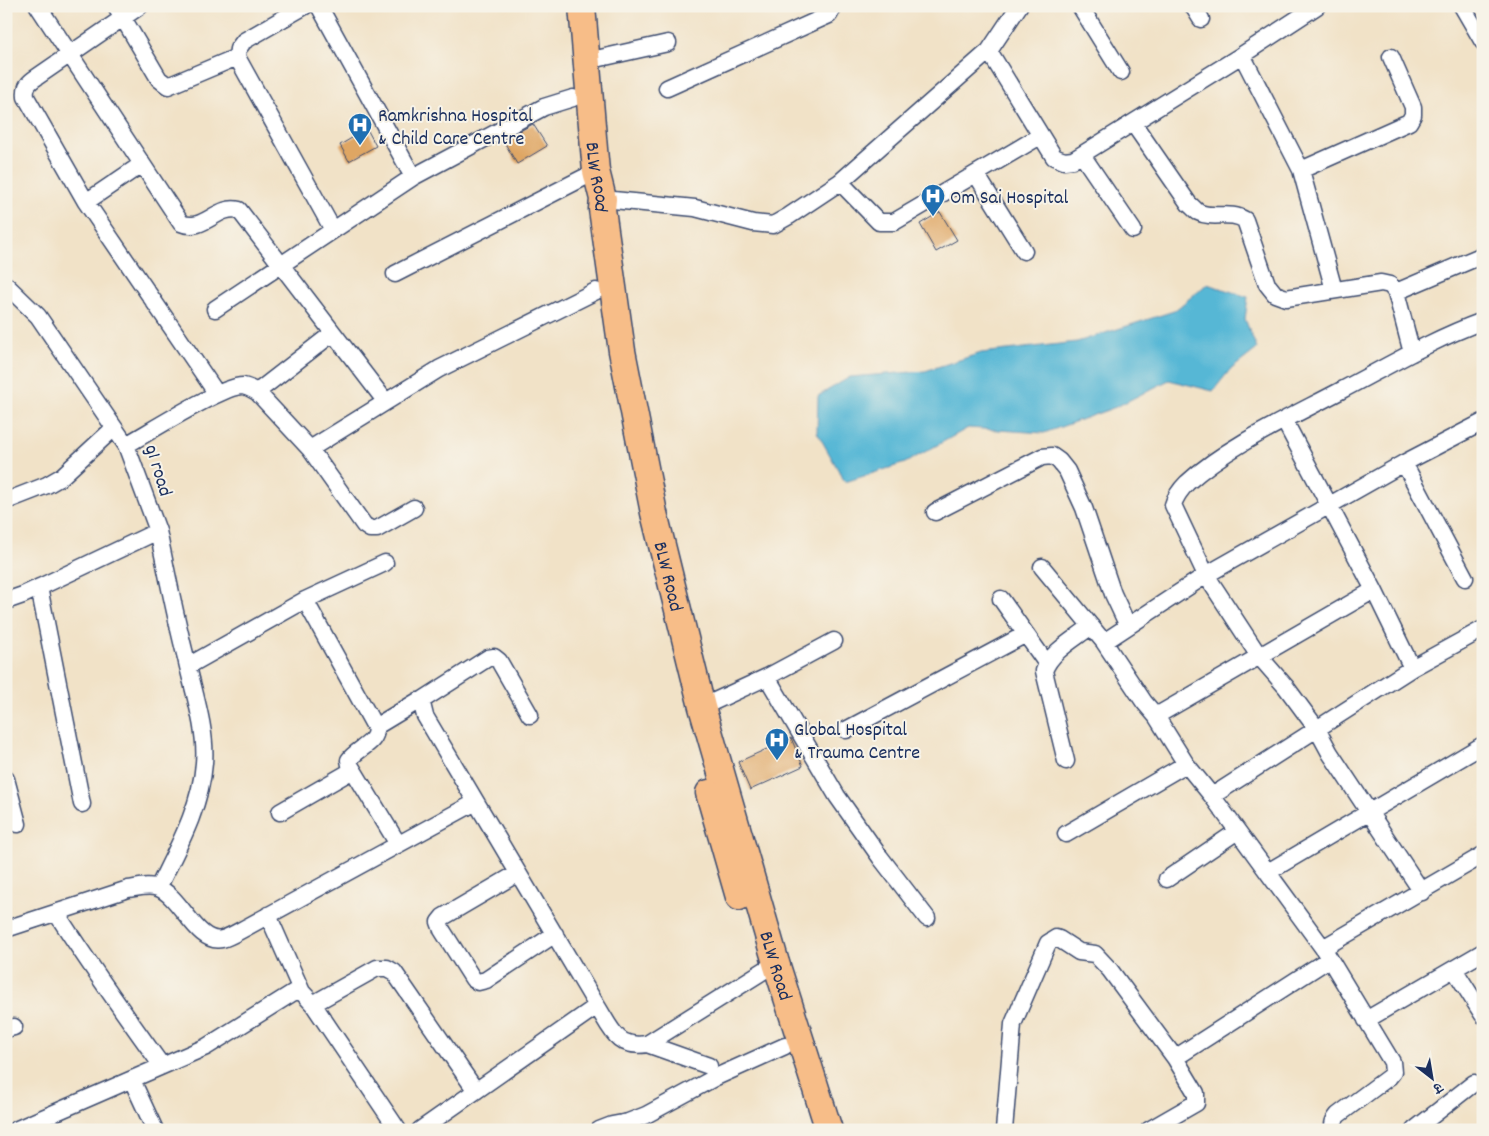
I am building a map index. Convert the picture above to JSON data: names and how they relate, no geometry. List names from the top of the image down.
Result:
{
  "streets": {
    "main road": ["BLW Road"],
    "street": ["g1 road"]
  },
  "places": {
    "hospital": ["Ramkrishna Hospital & Child Care Centre", "Om Sai Hospital", "Global Hospital & Trauma Centre"]
  },
  "north": "bottom right"
}
